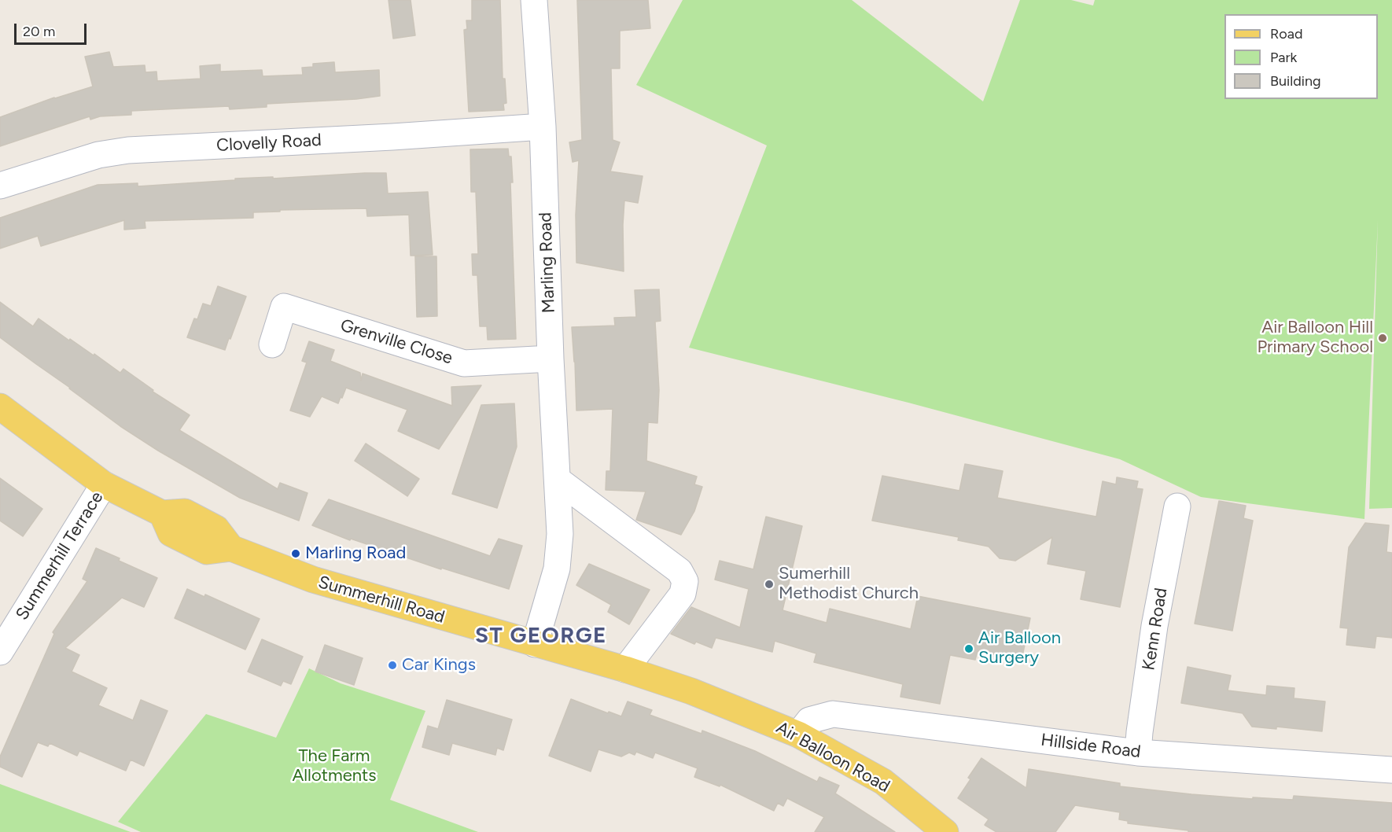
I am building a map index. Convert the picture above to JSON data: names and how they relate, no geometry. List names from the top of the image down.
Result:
{
  "streets": {
    "main road": ["Summerhill Road", "Air Balloon Road"],
    "street": [
      "Clovelly Road",
      "Marling Road",
      "Grenville Close",
      "Summerhill Terrace",
      "Kenn Road",
      "Hillside Road"
    ]
  },
  "crossings": [
    ["Clovelly Road", "Marling Road"],
    ["Marling Road", "Grenville Close"],
    ["Summerhill Terrace", "Summerhill Road"],
    ["Summerhill Road", "Air Balloon Road"],
    ["Kenn Road", "Hillside Road"],
    ["Hillside Road", "Air Balloon Road"]
  ],
  "districts": ["ST GEORGE"],
  "parks": ["The Farm Allotments"],
  "places": [
    "Air Balloon Hill Primary School",
    "Marling Road",
    "Sumerhill Methodist Church",
    "Air Balloon Surgery",
    "Car Kings"
  ],
  "legend": ["Road", "Park", "Building"],
  "scale_bar": "20 m"
}
